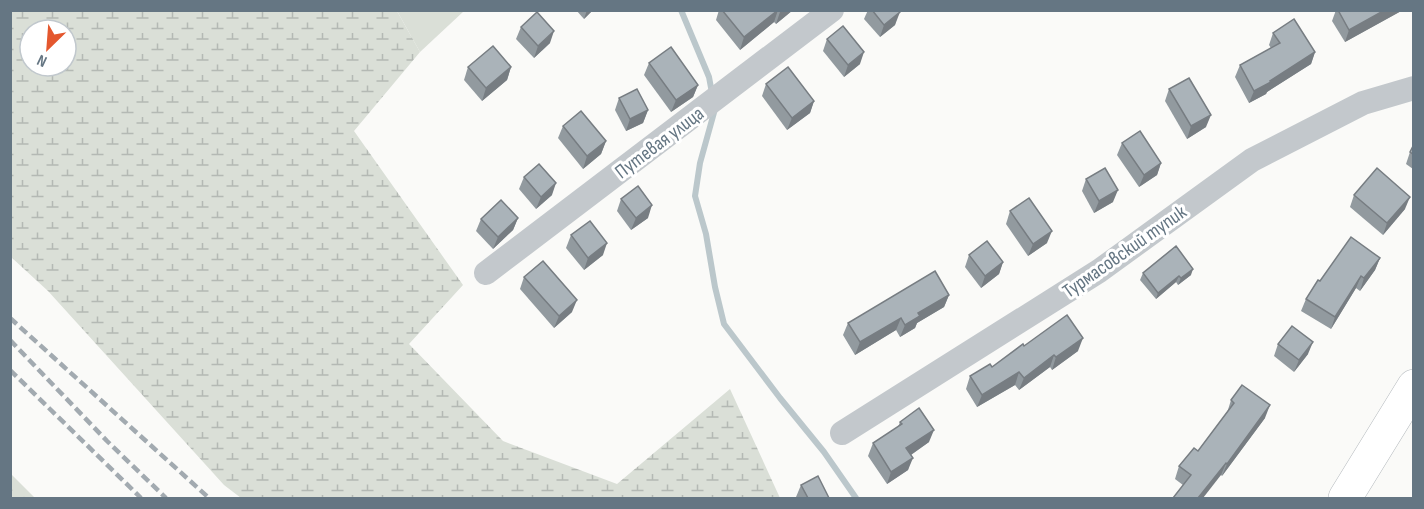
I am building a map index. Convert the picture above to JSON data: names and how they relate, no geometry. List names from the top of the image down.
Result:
{
  "streets": {
    "street": ["Путевая улица", "Турмасовский тупик"]
  },
  "north": "bottom left"
}
